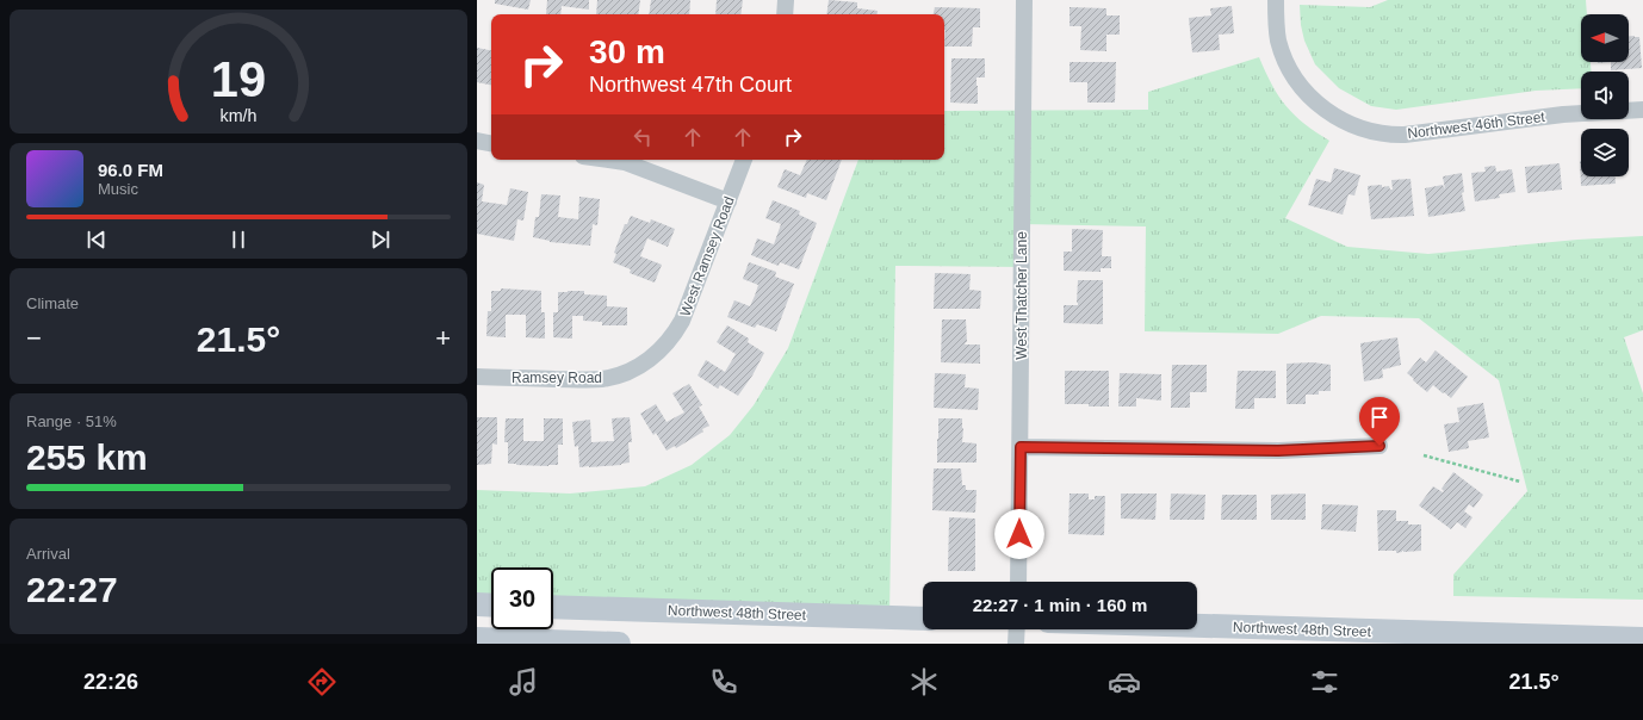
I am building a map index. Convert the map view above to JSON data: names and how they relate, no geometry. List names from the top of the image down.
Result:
{
  "streets": {
    "main road": ["Northwest 48th Street"],
    "street": [
      "Northwest 46th Street",
      "West Ramsey Road",
      "West Thatcher Lane",
      "Ramsey Road"
    ]
  },
  "crossings": [
    ["West Ramsey Road", "Ramsey Road"]
  ],
  "north": "left",
  "page": {
    "turn": ["30 m", "Northwest 47th Court"],
    "song": ["96.0 FM", "Music"],
    "tile": [
      "Climate",
      ["Range · 51%", "255 km"],
      ["Arrival", "22:27"]
    ],
    "heat": ["−", "21.5°", "+"],
    "limit": "30",
    "trip": "22:27 · 1 min · 160 m",
    "tabs": ["22:26", "21.5°"],
    "gauge": ["19", "km/h"]
  }
}
